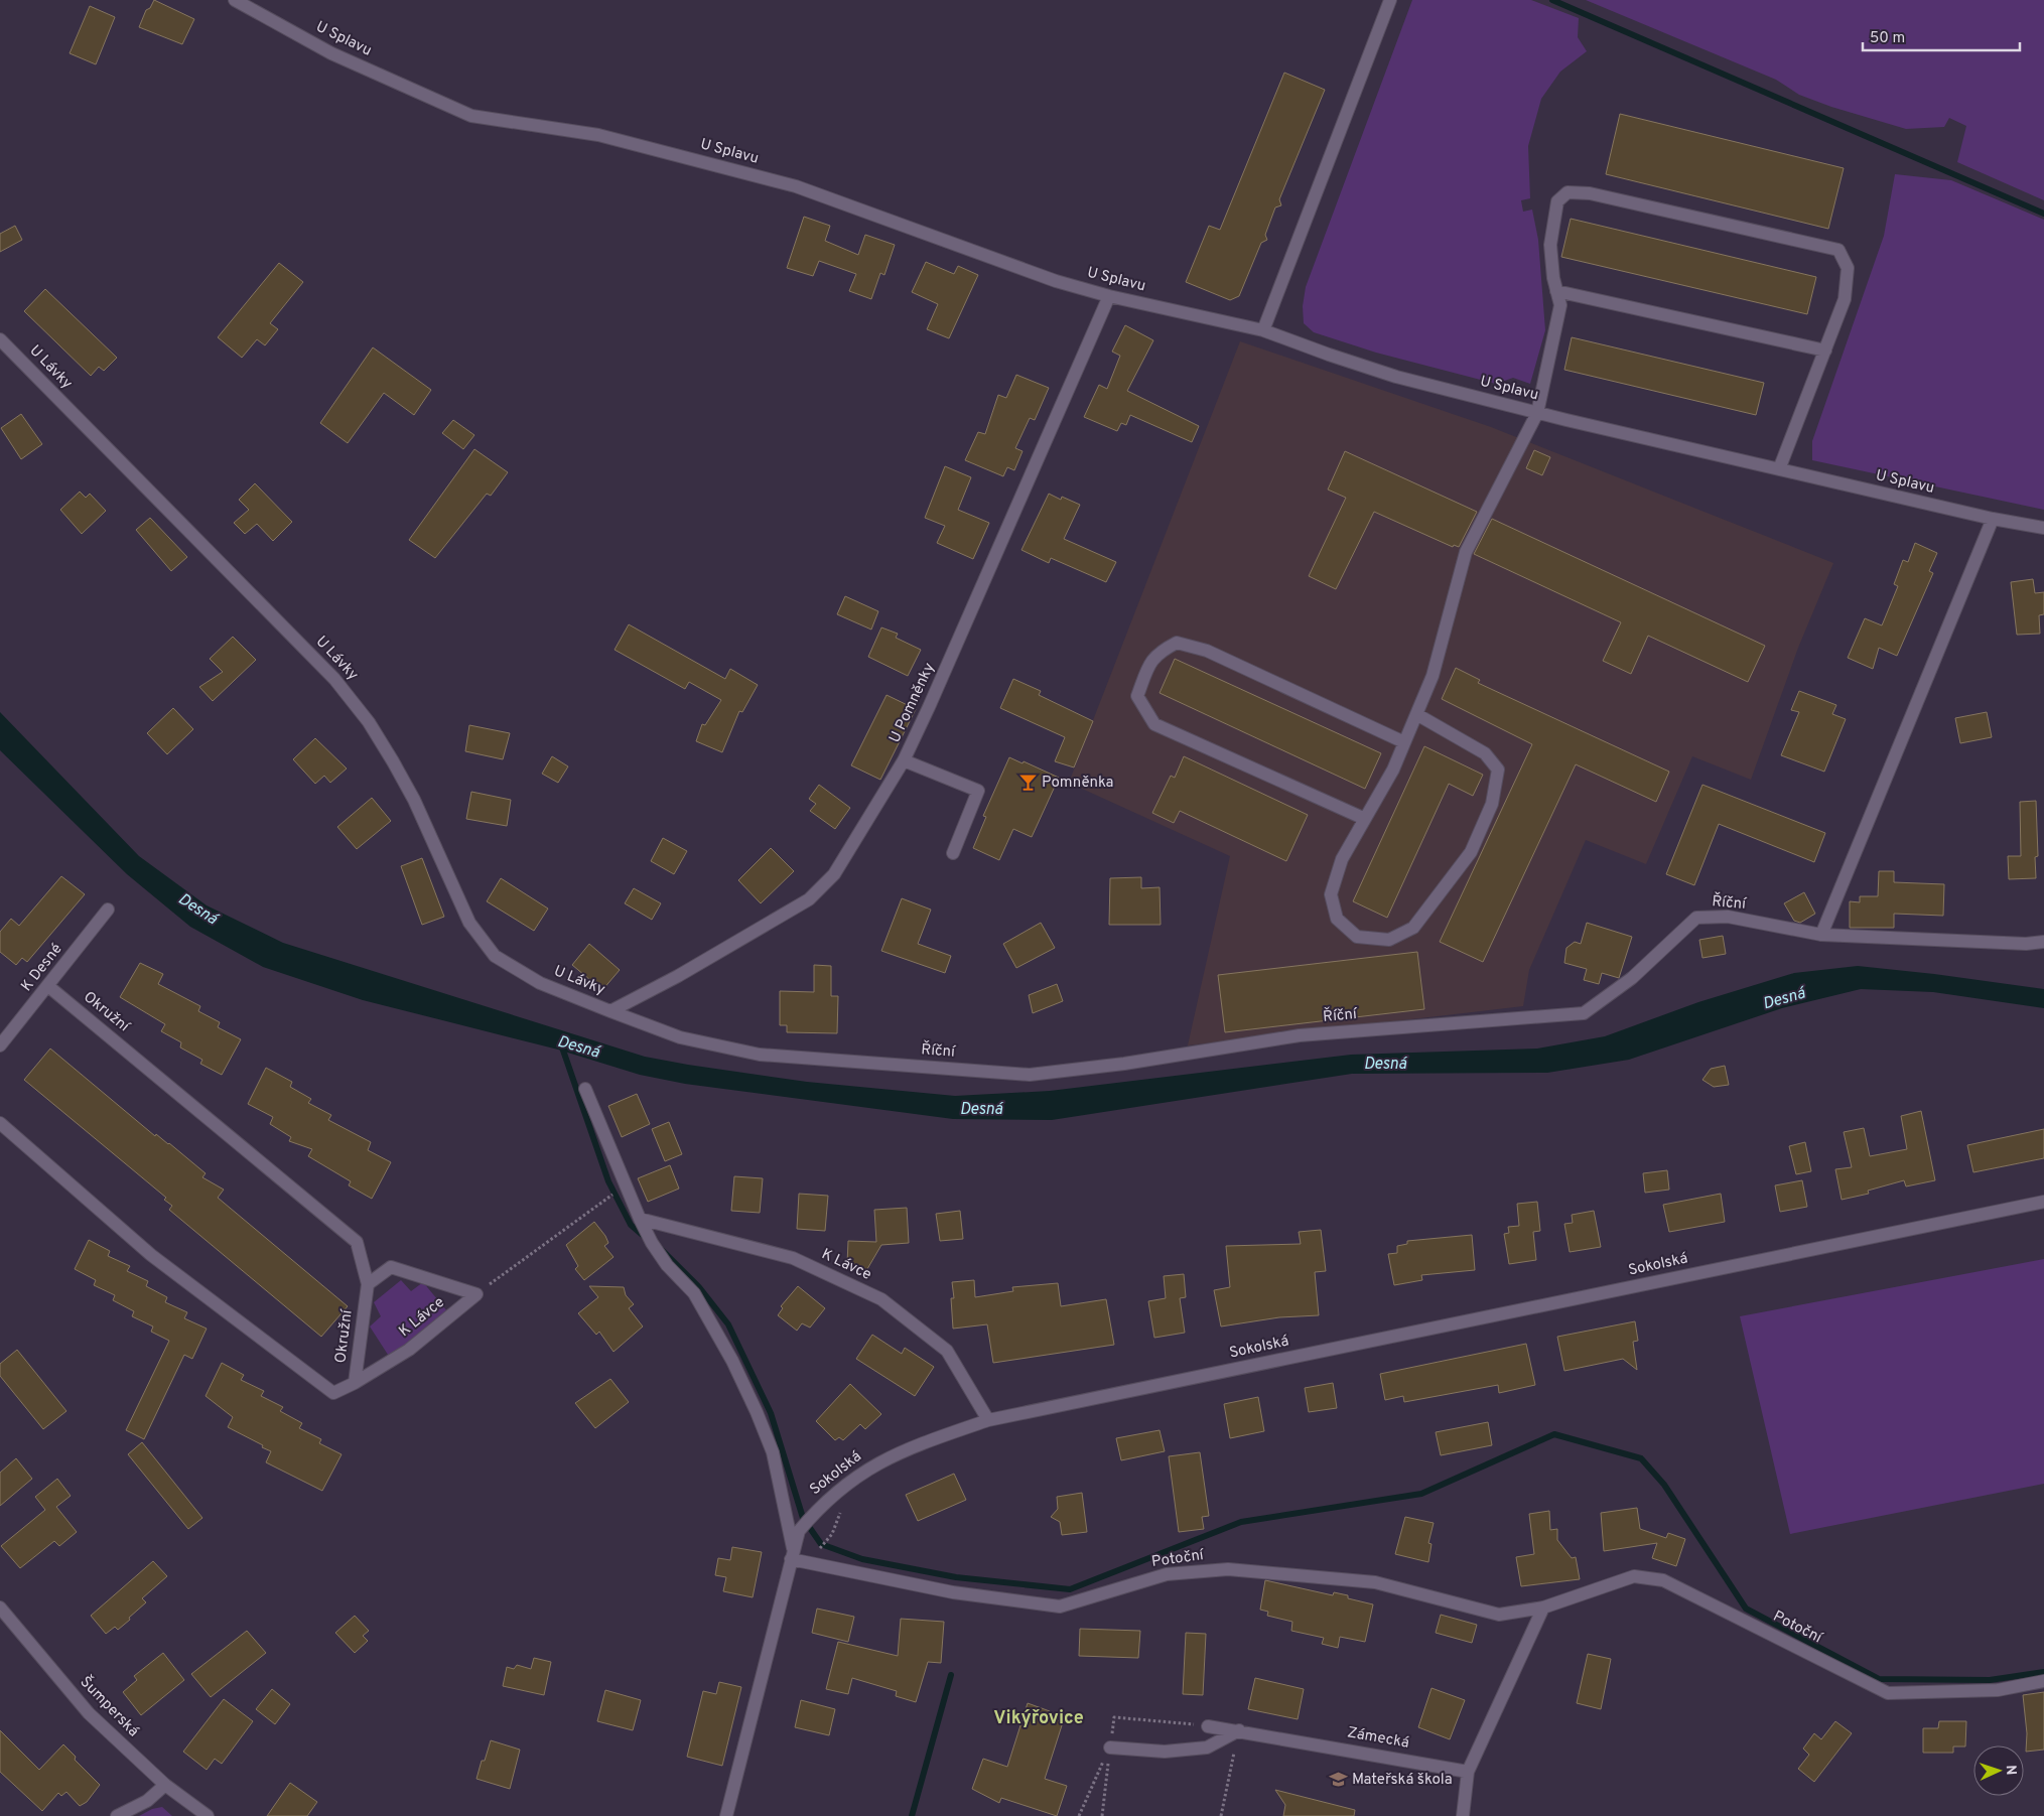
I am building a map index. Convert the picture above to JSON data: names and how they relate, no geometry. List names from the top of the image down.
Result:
{
  "streets": {
    "street": [
      "U Splavu",
      "U Lávky",
      "U Pomněnky",
      "Říční",
      "K Desné",
      "Okružní",
      "K Lávce",
      "Sokolská",
      "Potoční",
      "Šumperská",
      "Zámecká"
    ]
  },
  "crossings": [
    ["U Splavu", "U Pomněnky"],
    ["U Lávky", "U Pomněnky"],
    ["U Lávky", "Říční"],
    ["U Pomněnky", "Říční"],
    ["K Desné", "Okružní"],
    ["Okružní", "K Lávce"],
    ["K Lávce", "Sokolská"],
    ["Sokolská", "Potoční"]
  ],
  "districts": ["Vikýřovice"],
  "water": ["Desná"],
  "places": {
    "bar": ["Pomněnka"],
    "school or university": ["Mateřská škola"]
  },
  "scale_bar": "50 m",
  "north": "right"
}
